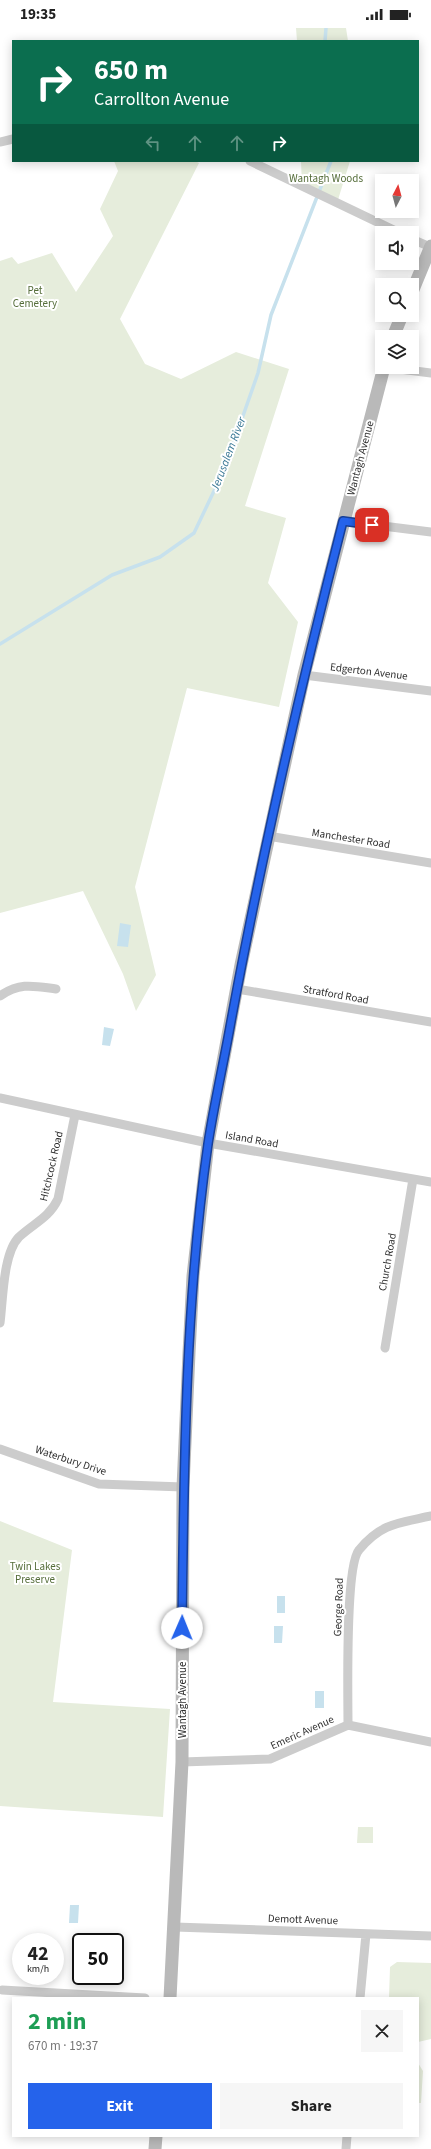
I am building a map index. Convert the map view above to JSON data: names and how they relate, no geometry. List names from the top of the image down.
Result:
{
  "streets": {
    "main road": ["Wantagh Avenue"],
    "street": [
      "Edgerton Avenue",
      "Manchester Road",
      "Stratford Road",
      "Island Road",
      "Hitchcock Road",
      "Church Road",
      "Waterbury Drive",
      "George Road",
      "Emeric Avenue",
      "Demott Avenue"
    ]
  },
  "crossings": [
    ["Wantagh Avenue", "Edgerton Avenue"],
    ["Wantagh Avenue", "Manchester Road"],
    ["Wantagh Avenue", "Stratford Road"],
    ["Wantagh Avenue", "Island Road"],
    ["Wantagh Avenue", "Waterbury Drive"],
    ["Wantagh Avenue", "Emeric Avenue"],
    ["Wantagh Avenue", "Demott Avenue"],
    ["Island Road", "Hitchcock Road"],
    ["Island Road", "Church Road"],
    ["George Road", "Emeric Avenue"]
  ],
  "water": ["Jerusalem River"],
  "parks": ["Wantagh Woods", "Pet Cemetery", "Twin Lakes Preserve"],
  "north": "top",
  "page": {
    "status": "19:35",
    "turn": ["650 m", "Carrollton Avenue"],
    "speed": "42 km/h",
    "limit": "50",
    "heading": ["2 min", "670 m · 19:37"],
    "buttons": ["Exit", "Share"]
  }
}
